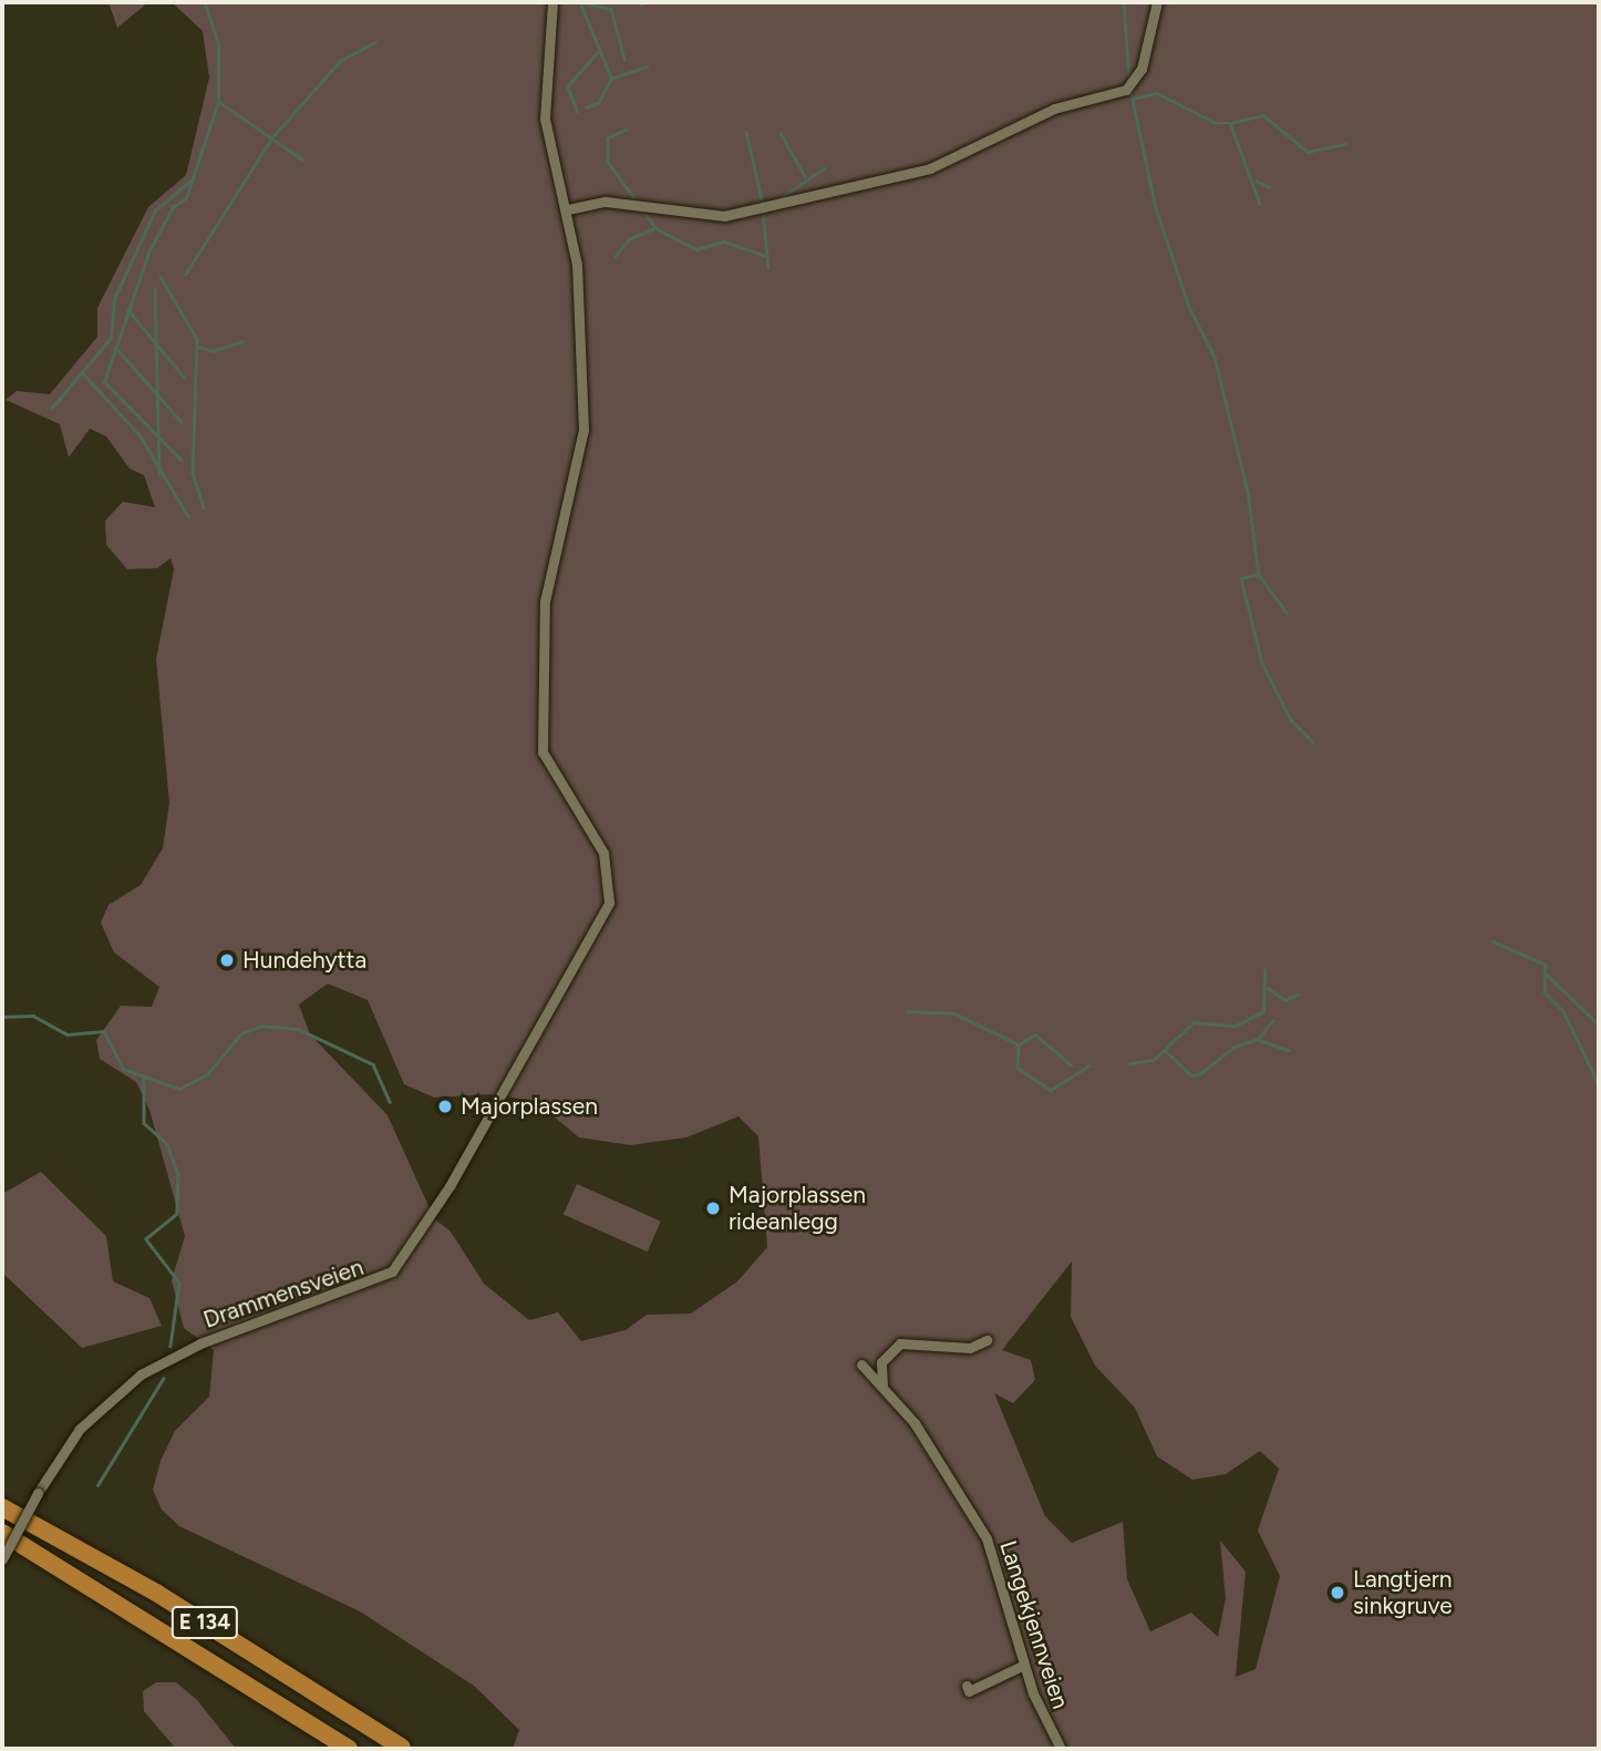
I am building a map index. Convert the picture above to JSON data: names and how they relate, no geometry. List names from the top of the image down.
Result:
{
  "streets": {
    "highway": ["E 134"],
    "street": ["Drammensveien", "Langekjennveien"]
  },
  "places": [
    "Hundehytta",
    "Majorplassen",
    "Majorplassen rideanlegg",
    "Langtjern sinkgruve"
  ]
}
